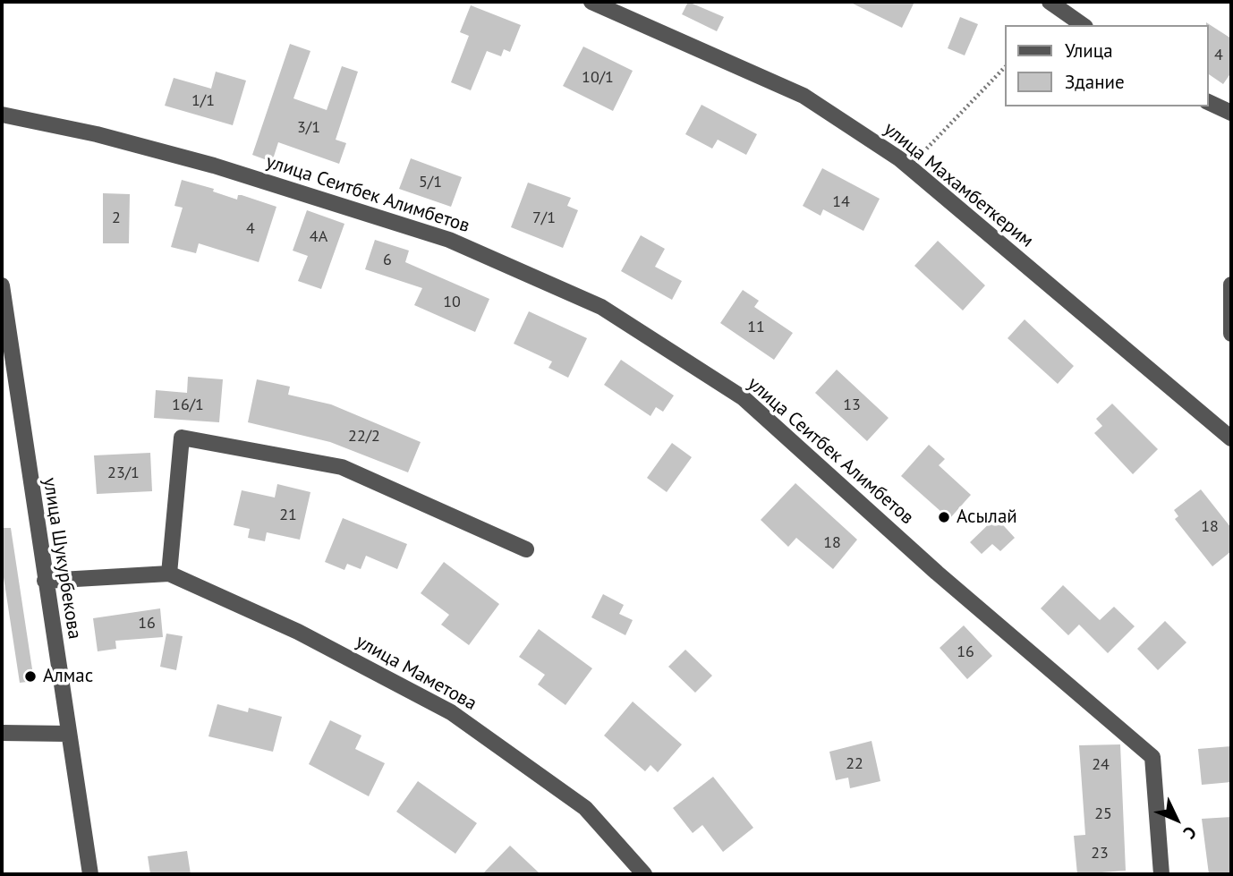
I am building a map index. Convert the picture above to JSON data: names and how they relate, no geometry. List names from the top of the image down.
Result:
{
  "streets": {
    "street": [
      "улица Махамбеткерим",
      "улица Сеитбек Алимбетов",
      "улица Шукурбекова",
      "улица Маметова"
    ]
  },
  "crossings": [
    ["улица Шукурбекова", "улица Маметова"]
  ],
  "places": ["Асылай", "Алмас"],
  "house_numbers": [
    "4",
    "10/1",
    "1/1",
    "3/1",
    "5/1",
    "14",
    "2",
    "7/1",
    "4",
    "4А",
    "6",
    "10",
    "11",
    "16/1",
    "13",
    "22/2",
    "23/1",
    "21",
    "18",
    "18",
    "16",
    "16",
    "22",
    "24",
    "25",
    "23"
  ],
  "legend": ["Улица", "Здание"],
  "north": "bottom right"
}
